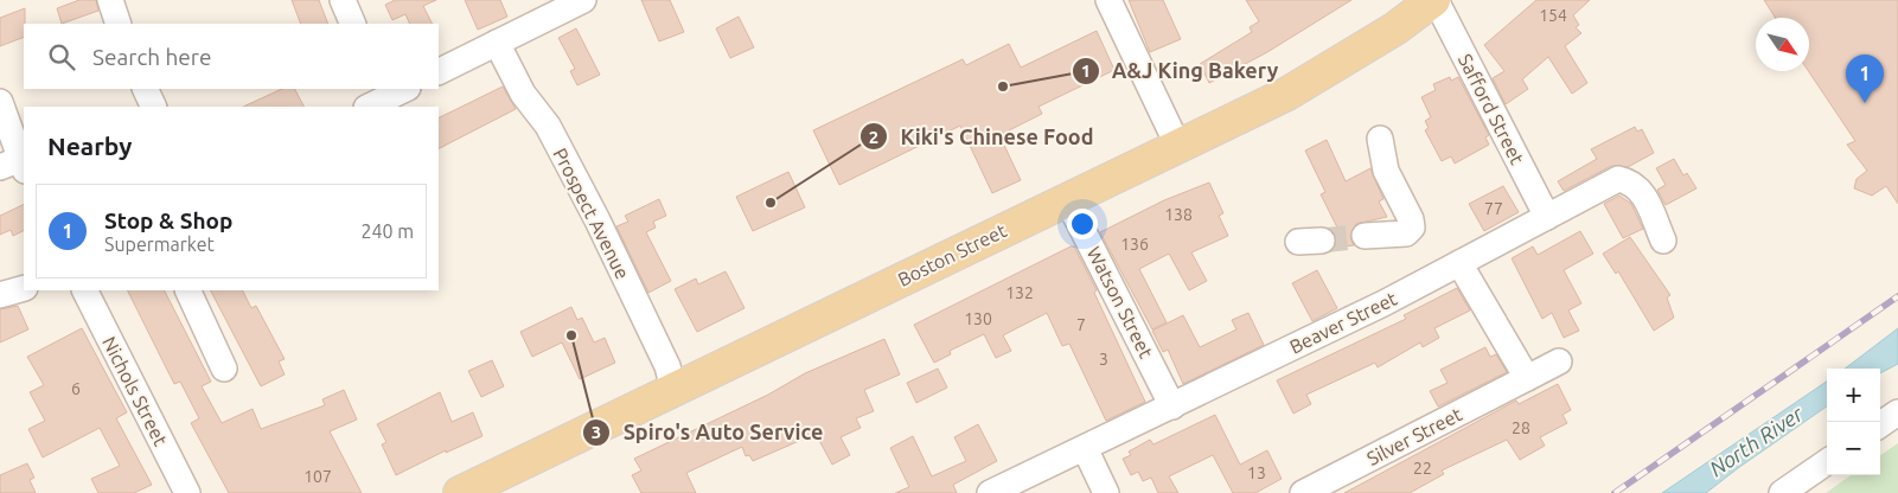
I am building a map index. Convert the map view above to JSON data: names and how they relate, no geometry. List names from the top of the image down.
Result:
{
  "streets": {
    "main road": ["Boston Street"],
    "street": [
      "Safford Street",
      "Prospect Avenue",
      "Watson Street",
      "Beaver Street",
      "Nichols Street",
      "Silver Street"
    ]
  },
  "crossings": [
    ["Safford Street", "Boston Street"],
    ["Safford Street", "Beaver Street"],
    ["Prospect Avenue", "Boston Street"],
    ["Boston Street", "Watson Street"],
    ["Watson Street", "Beaver Street"]
  ],
  "water": ["North River"],
  "places": ["A&J King Bakery", "Kiki's Chinese Food", "Spiro's Auto Service"],
  "house_numbers": [
    "154",
    "77",
    "138",
    "136",
    "132",
    "130",
    "7",
    "3",
    "6",
    "28",
    "22",
    "13",
    "107"
  ],
  "north": "bottom right",
  "page": {
    "search": "Search here",
    "pins": "1",
    "heading": "Nearby",
    "list": [
      {
        "mark": "1",
        "name": "Stop & Shop",
        "note": "Supermarket",
        "value": "240 m"
      }
    ],
    "map_buttons": ["+", "−"]
  }
}
